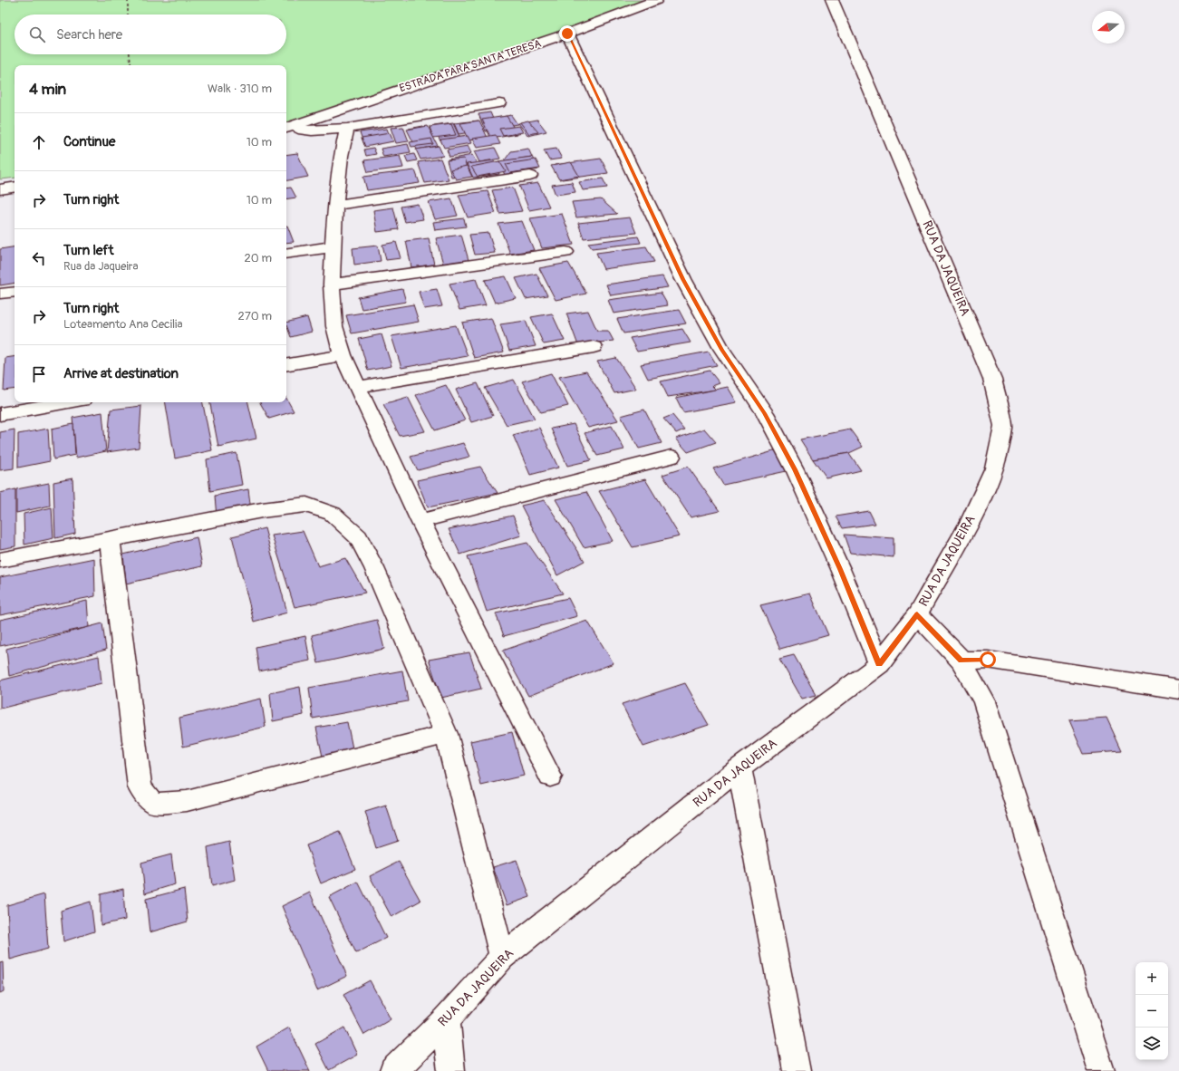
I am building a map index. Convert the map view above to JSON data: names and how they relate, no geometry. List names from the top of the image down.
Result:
{
  "streets": {
    "street": ["ESTRADA PARA SANTA TERESA", "RUA DA JAQUEIRA"]
  },
  "north": "left",
  "page": {
    "search": "Search here",
    "heading": ["4 min", "Walk · 310 m"],
    "list": [
      ["Continue", "10 m"],
      ["Turn right", "10 m"],
      ["Turn left", "Rua da Jaqueira", "20 m"],
      ["Turn right", "Loteamento Ana Cecilia", "270 m"],
      "Arrive at destination"
    ],
    "map_buttons": ["+", "−"]
  }
}
